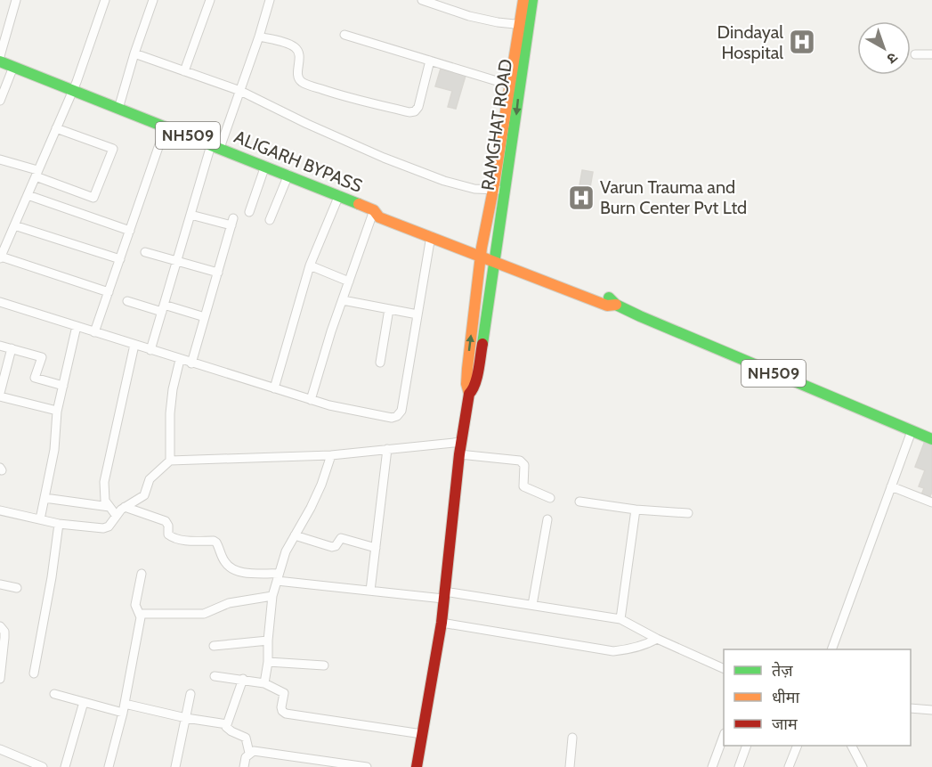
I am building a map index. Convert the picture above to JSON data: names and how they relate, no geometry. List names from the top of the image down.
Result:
{
  "streets": {
    "main road": ["RAMGHAT ROAD", "NH509", "ALIGARH BYPASS"]
  },
  "crossings": [
    ["RAMGHAT ROAD", "ALIGARH BYPASS"]
  ],
  "places": {
    "hospital": ["Dindayal Hospital", "Varun Trauma and Burn Center Pvt Ltd"]
  },
  "legend": ["तेज़", "धीमा", "जाम"],
  "north": "bottom right"
}
